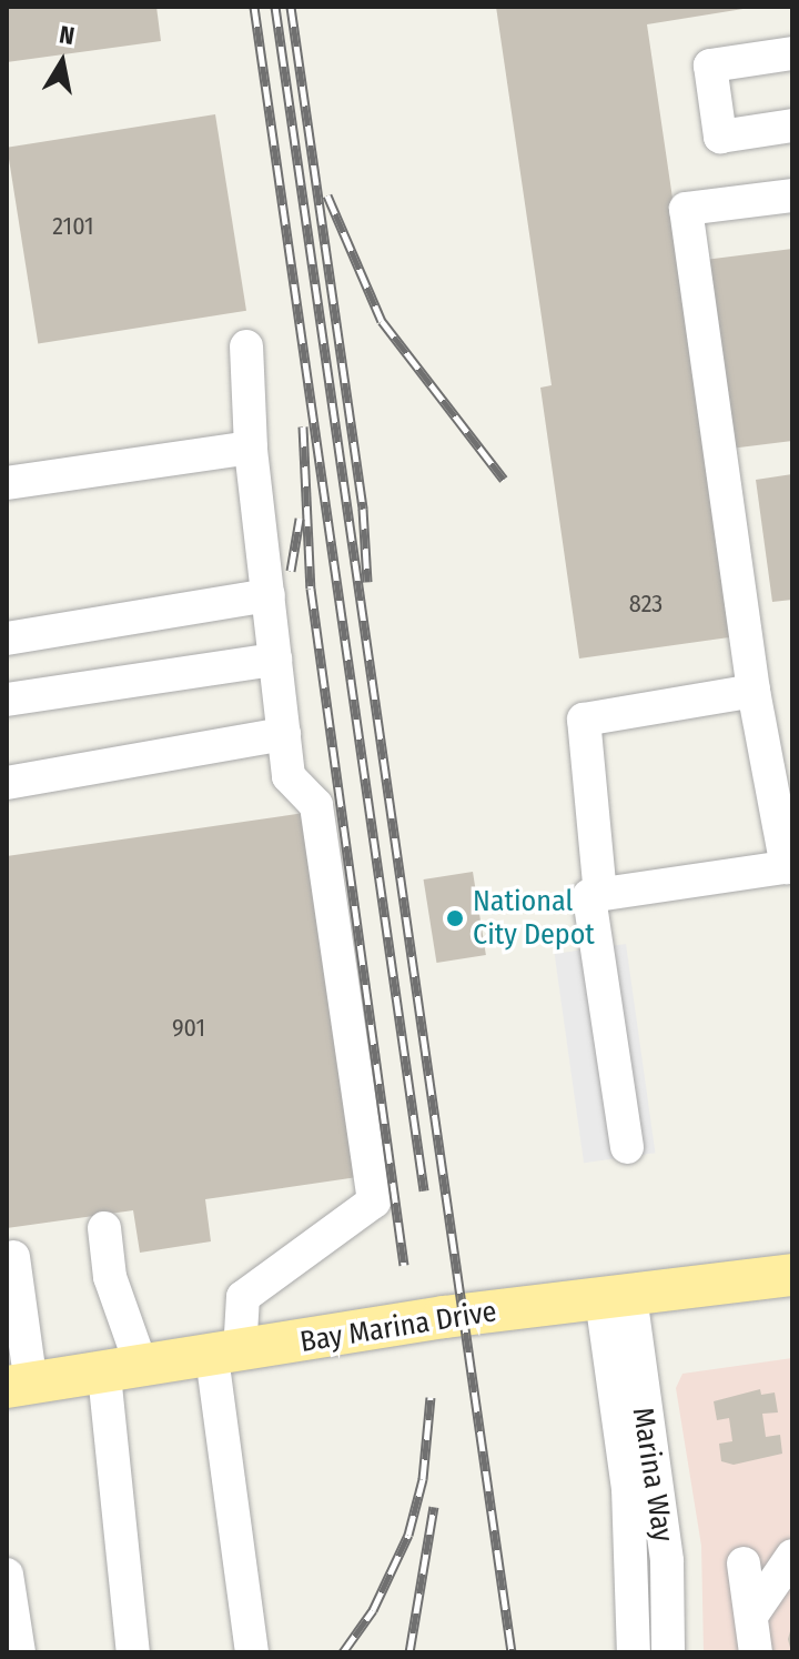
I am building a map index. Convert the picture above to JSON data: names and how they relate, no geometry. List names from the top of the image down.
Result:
{
  "streets": {
    "main road": ["Bay Marina Drive"],
    "street": ["Marina Way"]
  },
  "crossings": [
    ["Bay Marina Drive", "Marina Way"]
  ],
  "places": ["National City Depot"],
  "house_numbers": ["2101", "823", "901"],
  "north": "top"
}
